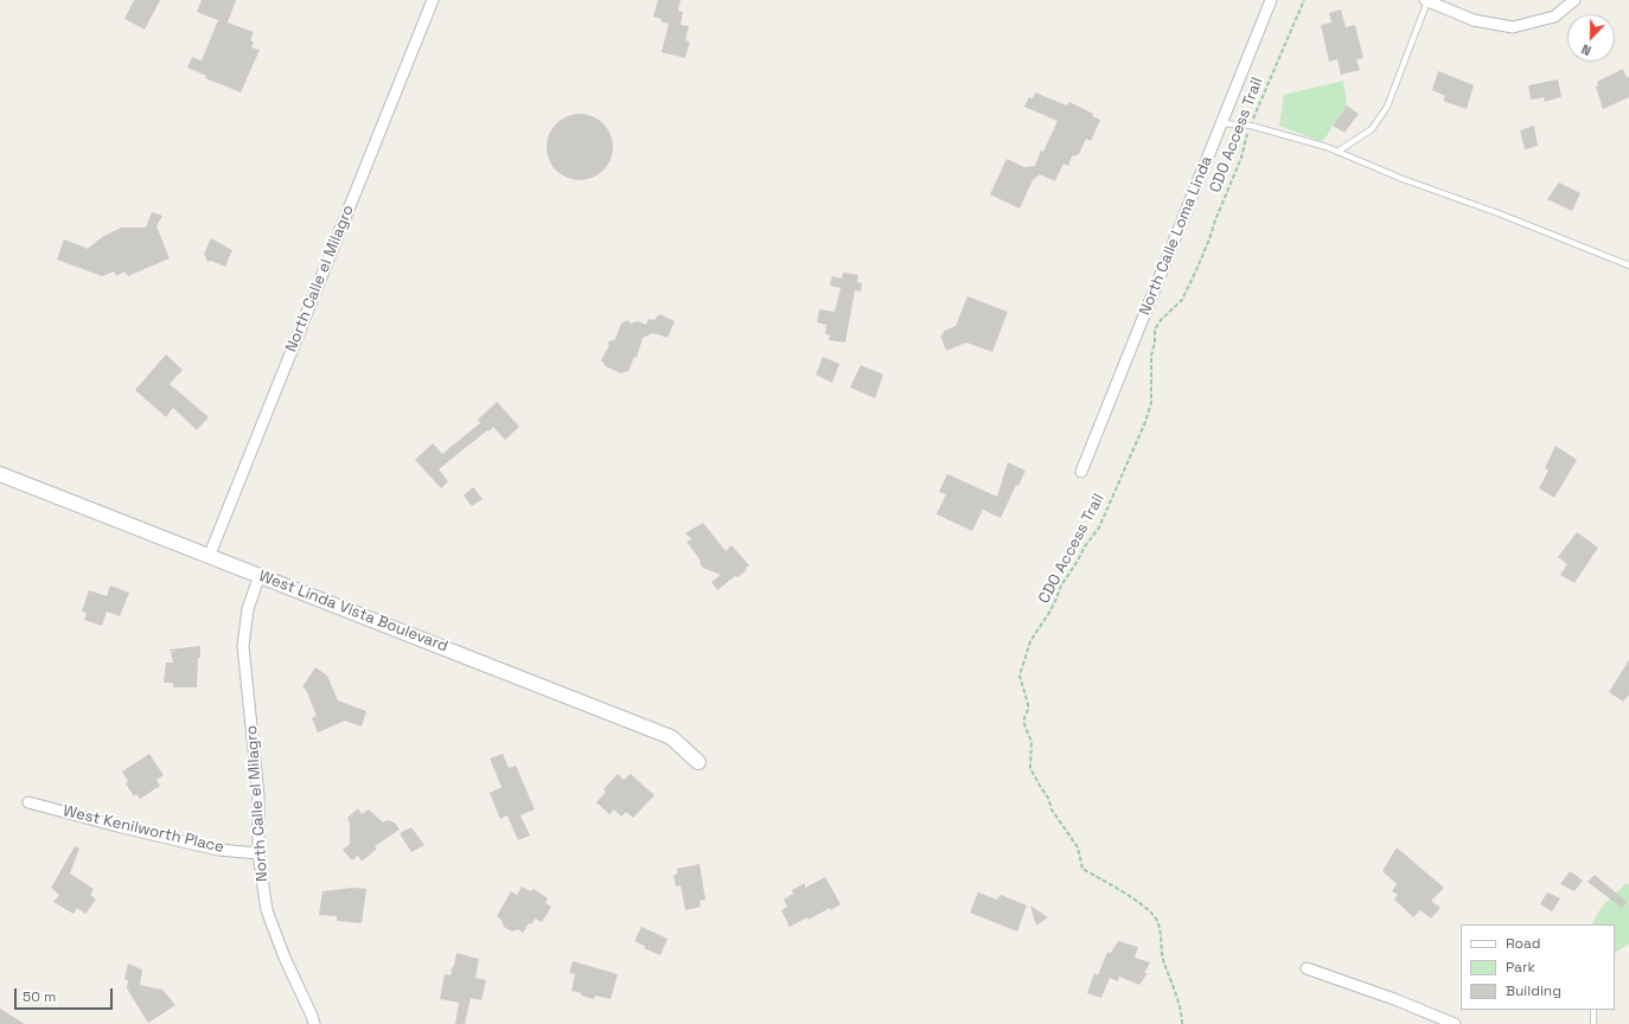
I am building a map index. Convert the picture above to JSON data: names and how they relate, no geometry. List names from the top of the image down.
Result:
{
  "streets": {
    "street": [
      "North Calle Loma Linda",
      "North Calle el Milagro",
      "West Linda Vista Boulevard",
      "West Kenilworth Place"
    ],
    "path": ["CDO Access Trail"]
  },
  "crossings": [
    ["North Calle el Milagro", "West Linda Vista Boulevard"],
    ["North Calle el Milagro", "West Kenilworth Place"]
  ],
  "legend": ["Road", "Park", "Building"],
  "scale_bar": "50 m",
  "north": "bottom"
}
